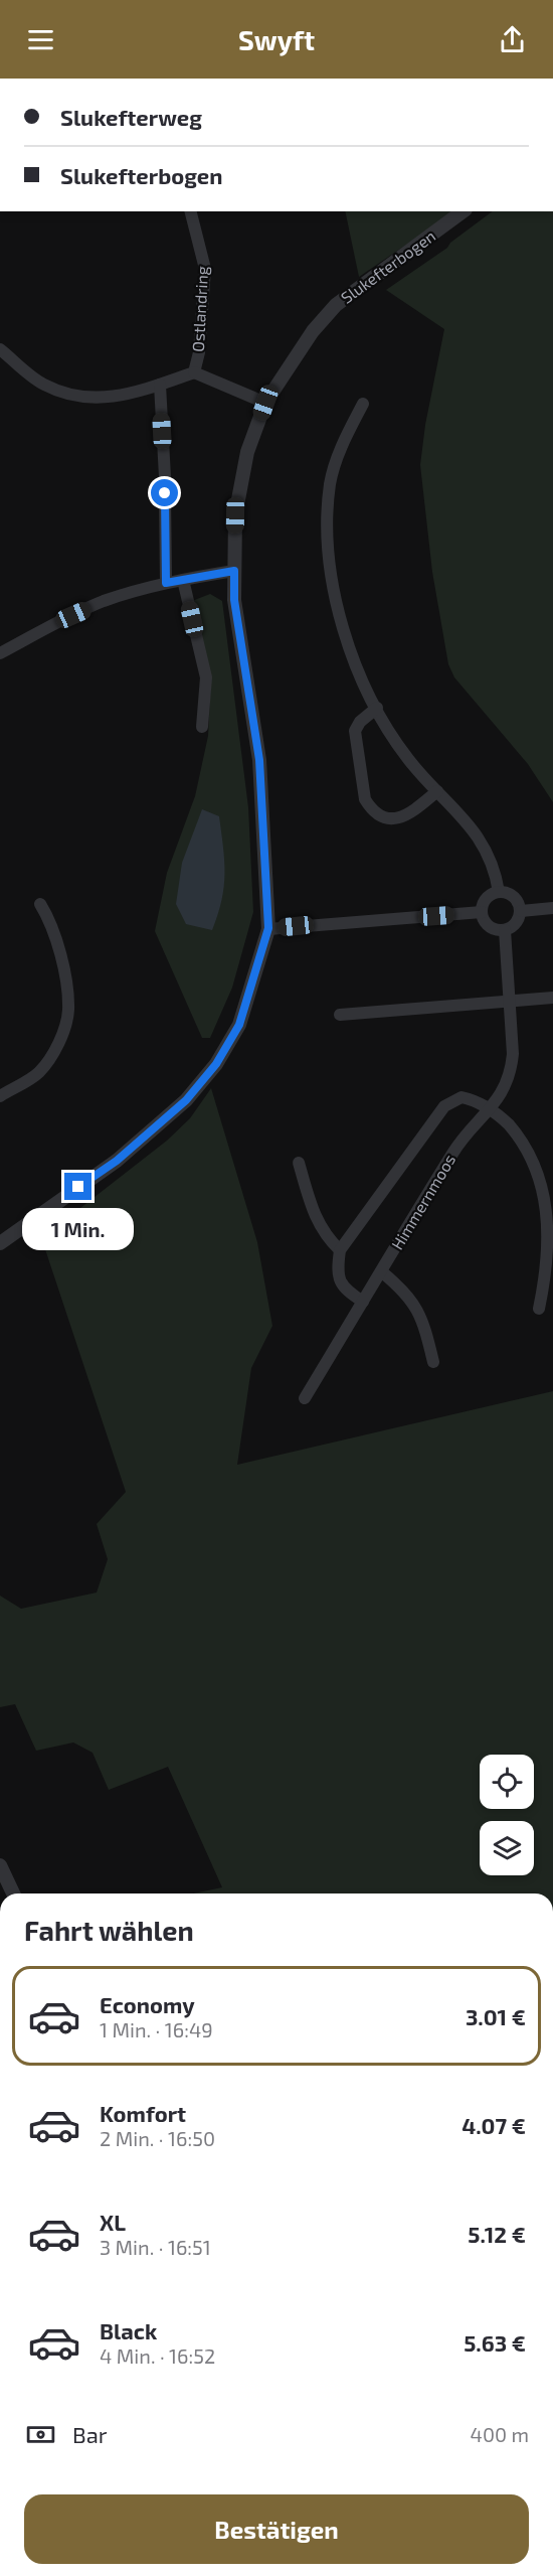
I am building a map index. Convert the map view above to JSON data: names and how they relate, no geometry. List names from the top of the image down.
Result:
{
  "streets": {
    "street": ["Slukefterbogen", "Ostlandring", "Himmernmoos"]
  },
  "crossings": [
    ["Slukefterbogen", "Ostlandring"]
  ],
  "page": {
    "header": "Swyft",
    "banner": ["Slukefterweg", "Slukefterbogen"],
    "bubble": "1 Min.",
    "heading": "Fahrt wählen",
    "list": [
      {
        "name": "Economy",
        "note": "1 Min. · 16:49",
        "value": "3.01 €"
      },
      {
        "name": "Komfort",
        "note": "2 Min. · 16:50",
        "value": "4.07 €"
      },
      {
        "name": "XL",
        "note": "3 Min. · 16:51",
        "value": "5.12 €"
      },
      {
        "name": "Black",
        "note": "4 Min. · 16:52",
        "value": "5.63 €"
      }
    ],
    "pay": ["Bar", "400 m"],
    "buttons": "Bestätigen"
  }
}
